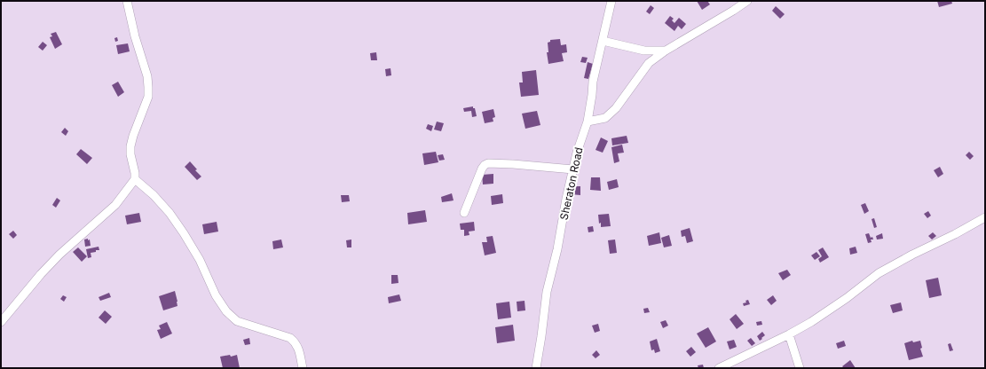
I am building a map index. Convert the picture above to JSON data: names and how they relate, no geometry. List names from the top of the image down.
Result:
{
  "streets": {
    "street": ["Sheraton Road"]
  }
}
